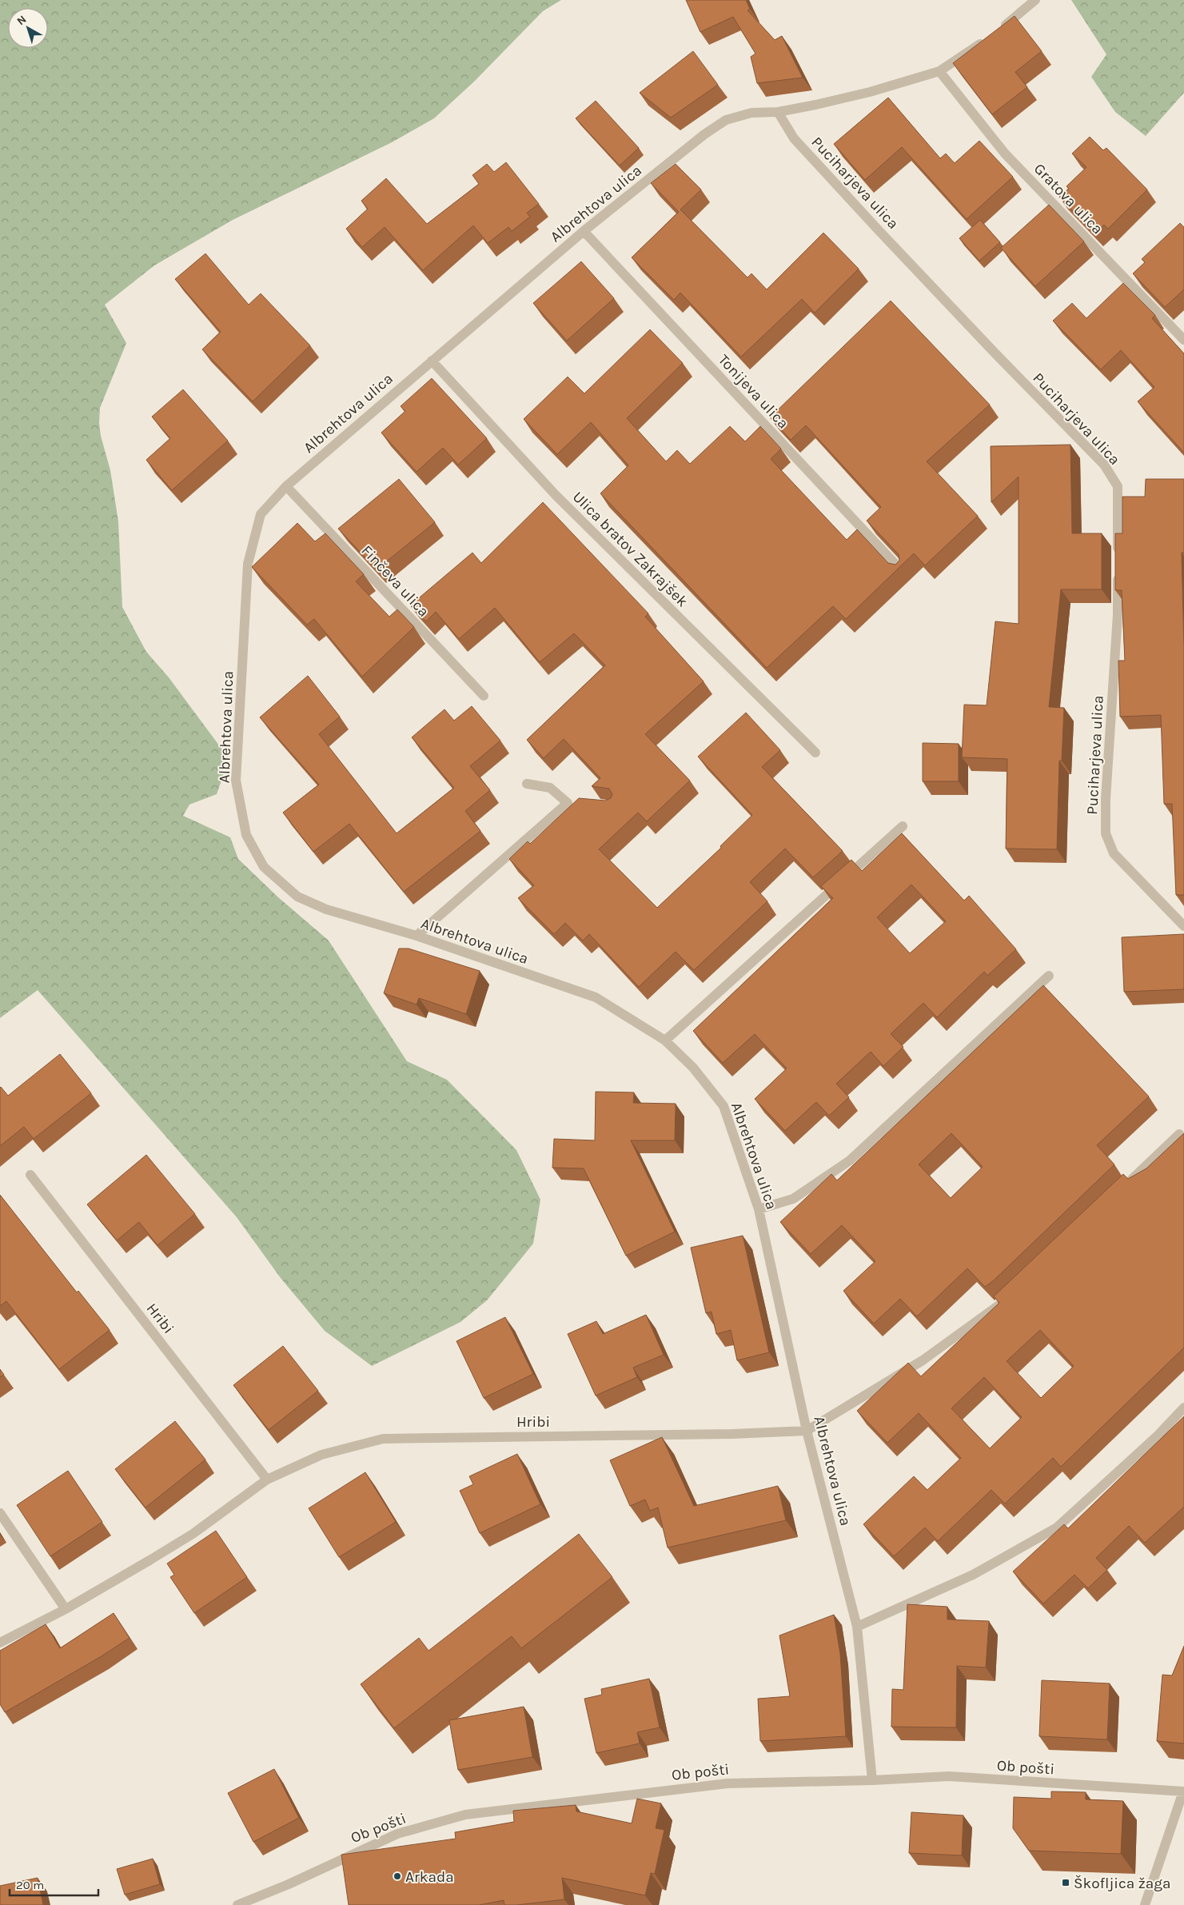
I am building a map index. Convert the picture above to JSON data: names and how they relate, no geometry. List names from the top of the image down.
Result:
{
  "streets": {
    "street": [
      "Puciharjeva ulica",
      "Gratova ulica",
      "Albrehtova ulica",
      "Tonijeva ulica",
      "Ulica bratov Zakrajšek",
      "Finčeva ulica",
      "Hribi",
      "Ob pošti"
    ]
  },
  "crossings": [
    ["Puciharjeva ulica", "Albrehtova ulica"],
    ["Gratova ulica", "Albrehtova ulica"],
    ["Albrehtova ulica", "Tonijeva ulica"],
    ["Albrehtova ulica", "Ulica bratov Zakrajšek"],
    ["Albrehtova ulica", "Finčeva ulica"],
    ["Albrehtova ulica", "Hribi"],
    ["Albrehtova ulica", "Ob pošti"]
  ],
  "places": {
    "other": ["Arkada"],
    "transit": ["Škofljica žaga"]
  },
  "scale_bar": "20 m",
  "north": "top left"
}
